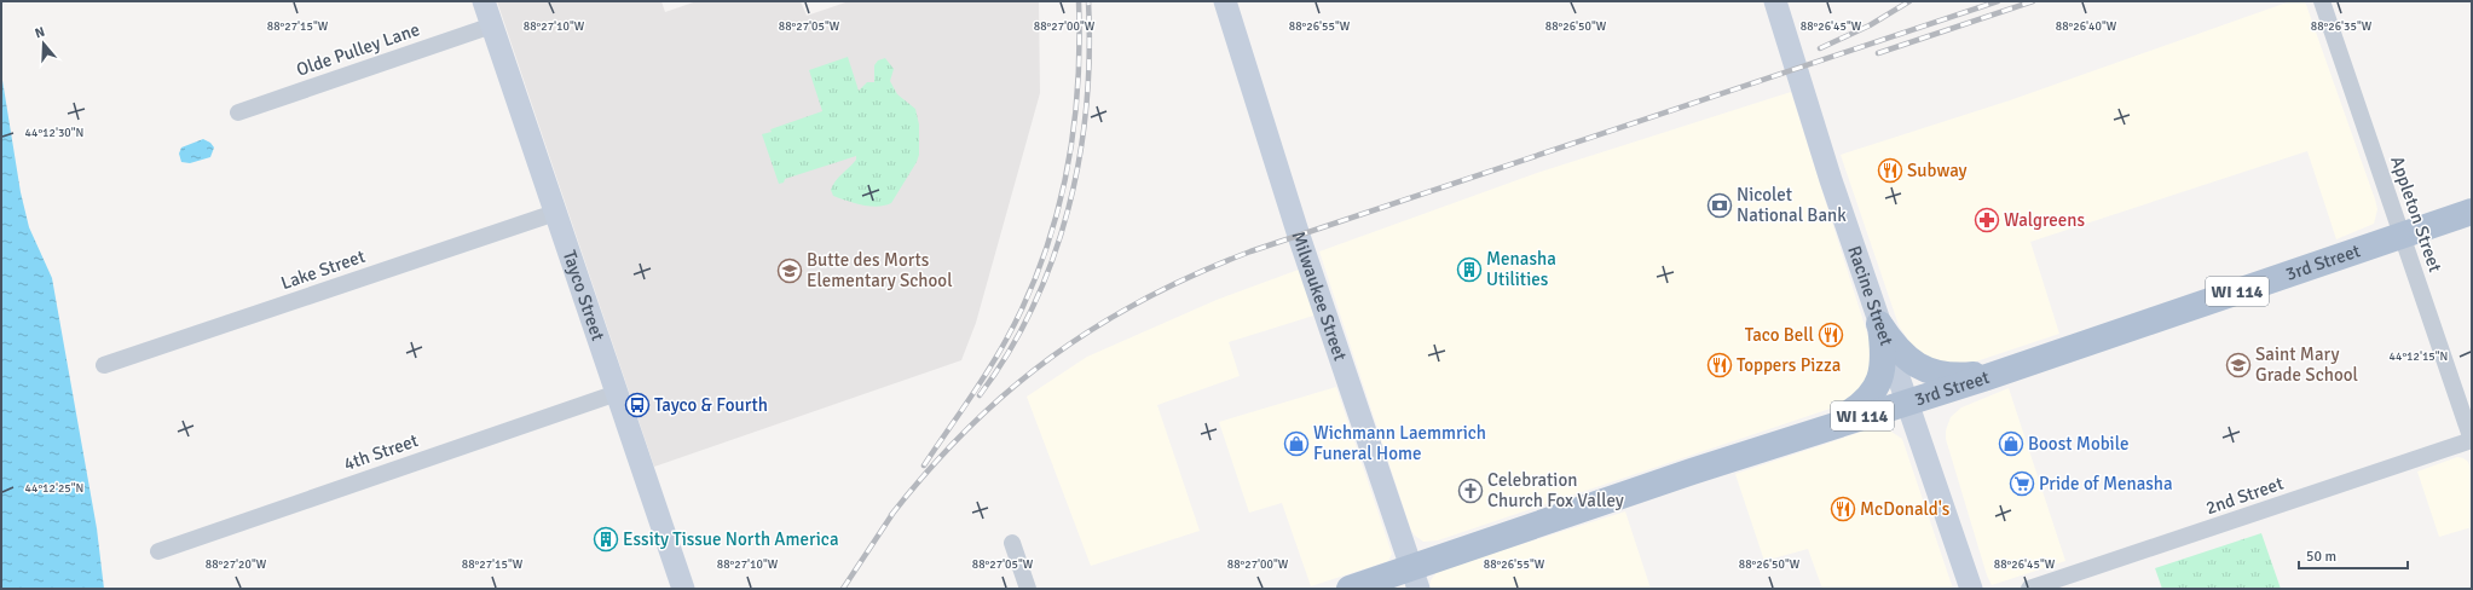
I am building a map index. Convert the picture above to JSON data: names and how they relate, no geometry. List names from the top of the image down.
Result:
{
  "streets": {
    "main road": ["3rd Street", "WI 114"],
    "street": [
      "Olde Pulley Lane",
      "Appleton Street",
      "Lake Street",
      "Tayco Street",
      "Milwaukee Street",
      "Racine Street",
      "4th Street",
      "2nd Street"
    ]
  },
  "crossings": [
    ["Olde Pulley Lane", "Tayco Street"],
    ["Appleton Street", "3rd Street"],
    ["Appleton Street", "2nd Street"],
    ["3rd Street", "Milwaukee Street"],
    ["3rd Street", "Racine Street"],
    ["Lake Street", "Tayco Street"],
    ["Tayco Street", "4th Street"]
  ],
  "places": {
    "restaurant": [
      "Subway",
      "Taco Bell",
      "Toppers Pizza",
      "McDonald's"
    ],
    "bank": ["Nicolet National Bank"],
    "pharmacy": ["Walgreens"],
    "building": ["Menasha Utilities", "Essity Tissue North America"],
    "school or university": ["Butte des Morts Elementary School", "Saint Mary Grade School"],
    "bus stop": ["Tayco & Fourth"],
    "shop": ["Wichmann Laemmrich Funeral Home", "Boost Mobile"],
    "supermarket": ["Pride of Menasha"],
    "church": ["Celebration Church Fox Valley"]
  },
  "scale_bar": "50 m",
  "north": "top",
  "coordinates": [
    "88°27'00\"W",
    "88°26'45\"W",
    "88°26'40\"W",
    "88°27'15\"W",
    "88°27'10\"W",
    "88°27'05\"W",
    "88°26'55\"W",
    "88°26'50\"W",
    "88°26'35\"W",
    "44°12'30\"N",
    "44°12'15\"N",
    "44°12'25\"N",
    "88°27'20\"W"
  ]
}
